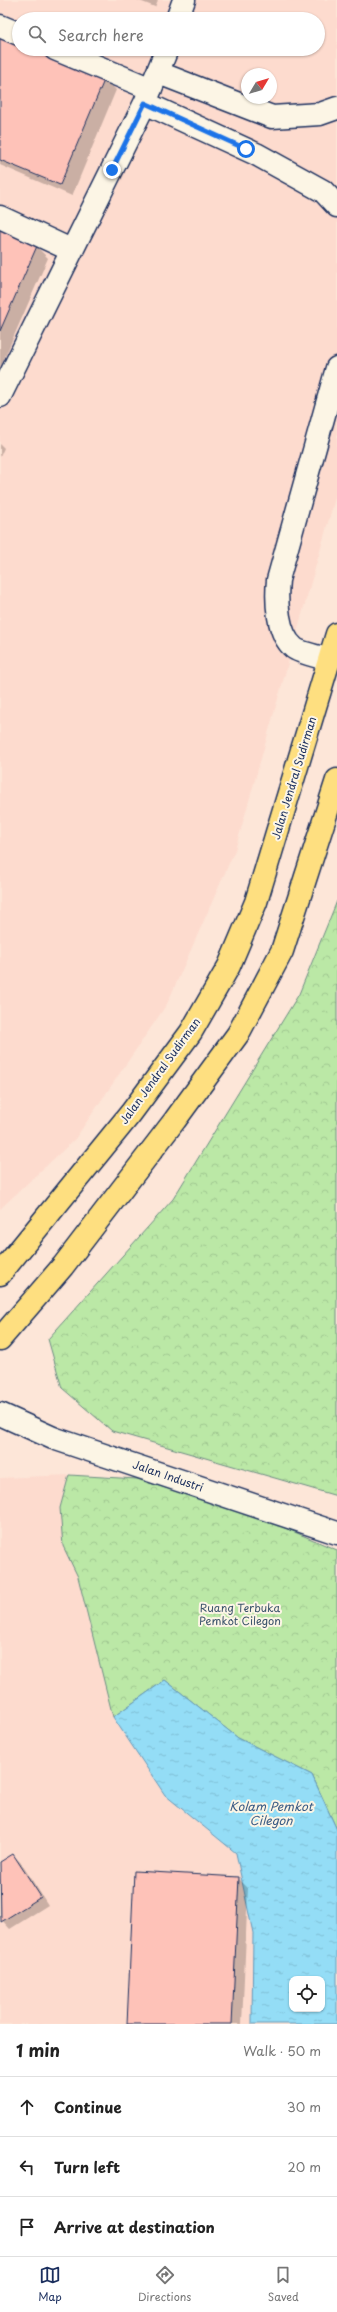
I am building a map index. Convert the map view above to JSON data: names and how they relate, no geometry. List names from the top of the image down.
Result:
{
  "streets": {
    "highway": ["Jalan Jendral Sudirman"],
    "street": ["Jalan Industri"]
  },
  "water": ["Kolam Pemkot Cilegon"],
  "parks": ["Ruang Terbuka Pemkot Cilegon"],
  "north": "top right",
  "page": {
    "search": "Search here",
    "heading": ["1 min", "Walk · 50 m"],
    "list": [
      ["Continue", "30 m"],
      ["Turn left", "20 m"],
      "Arrive at destination"
    ],
    "nav": ["Map", "Directions", "Saved"]
  }
}
